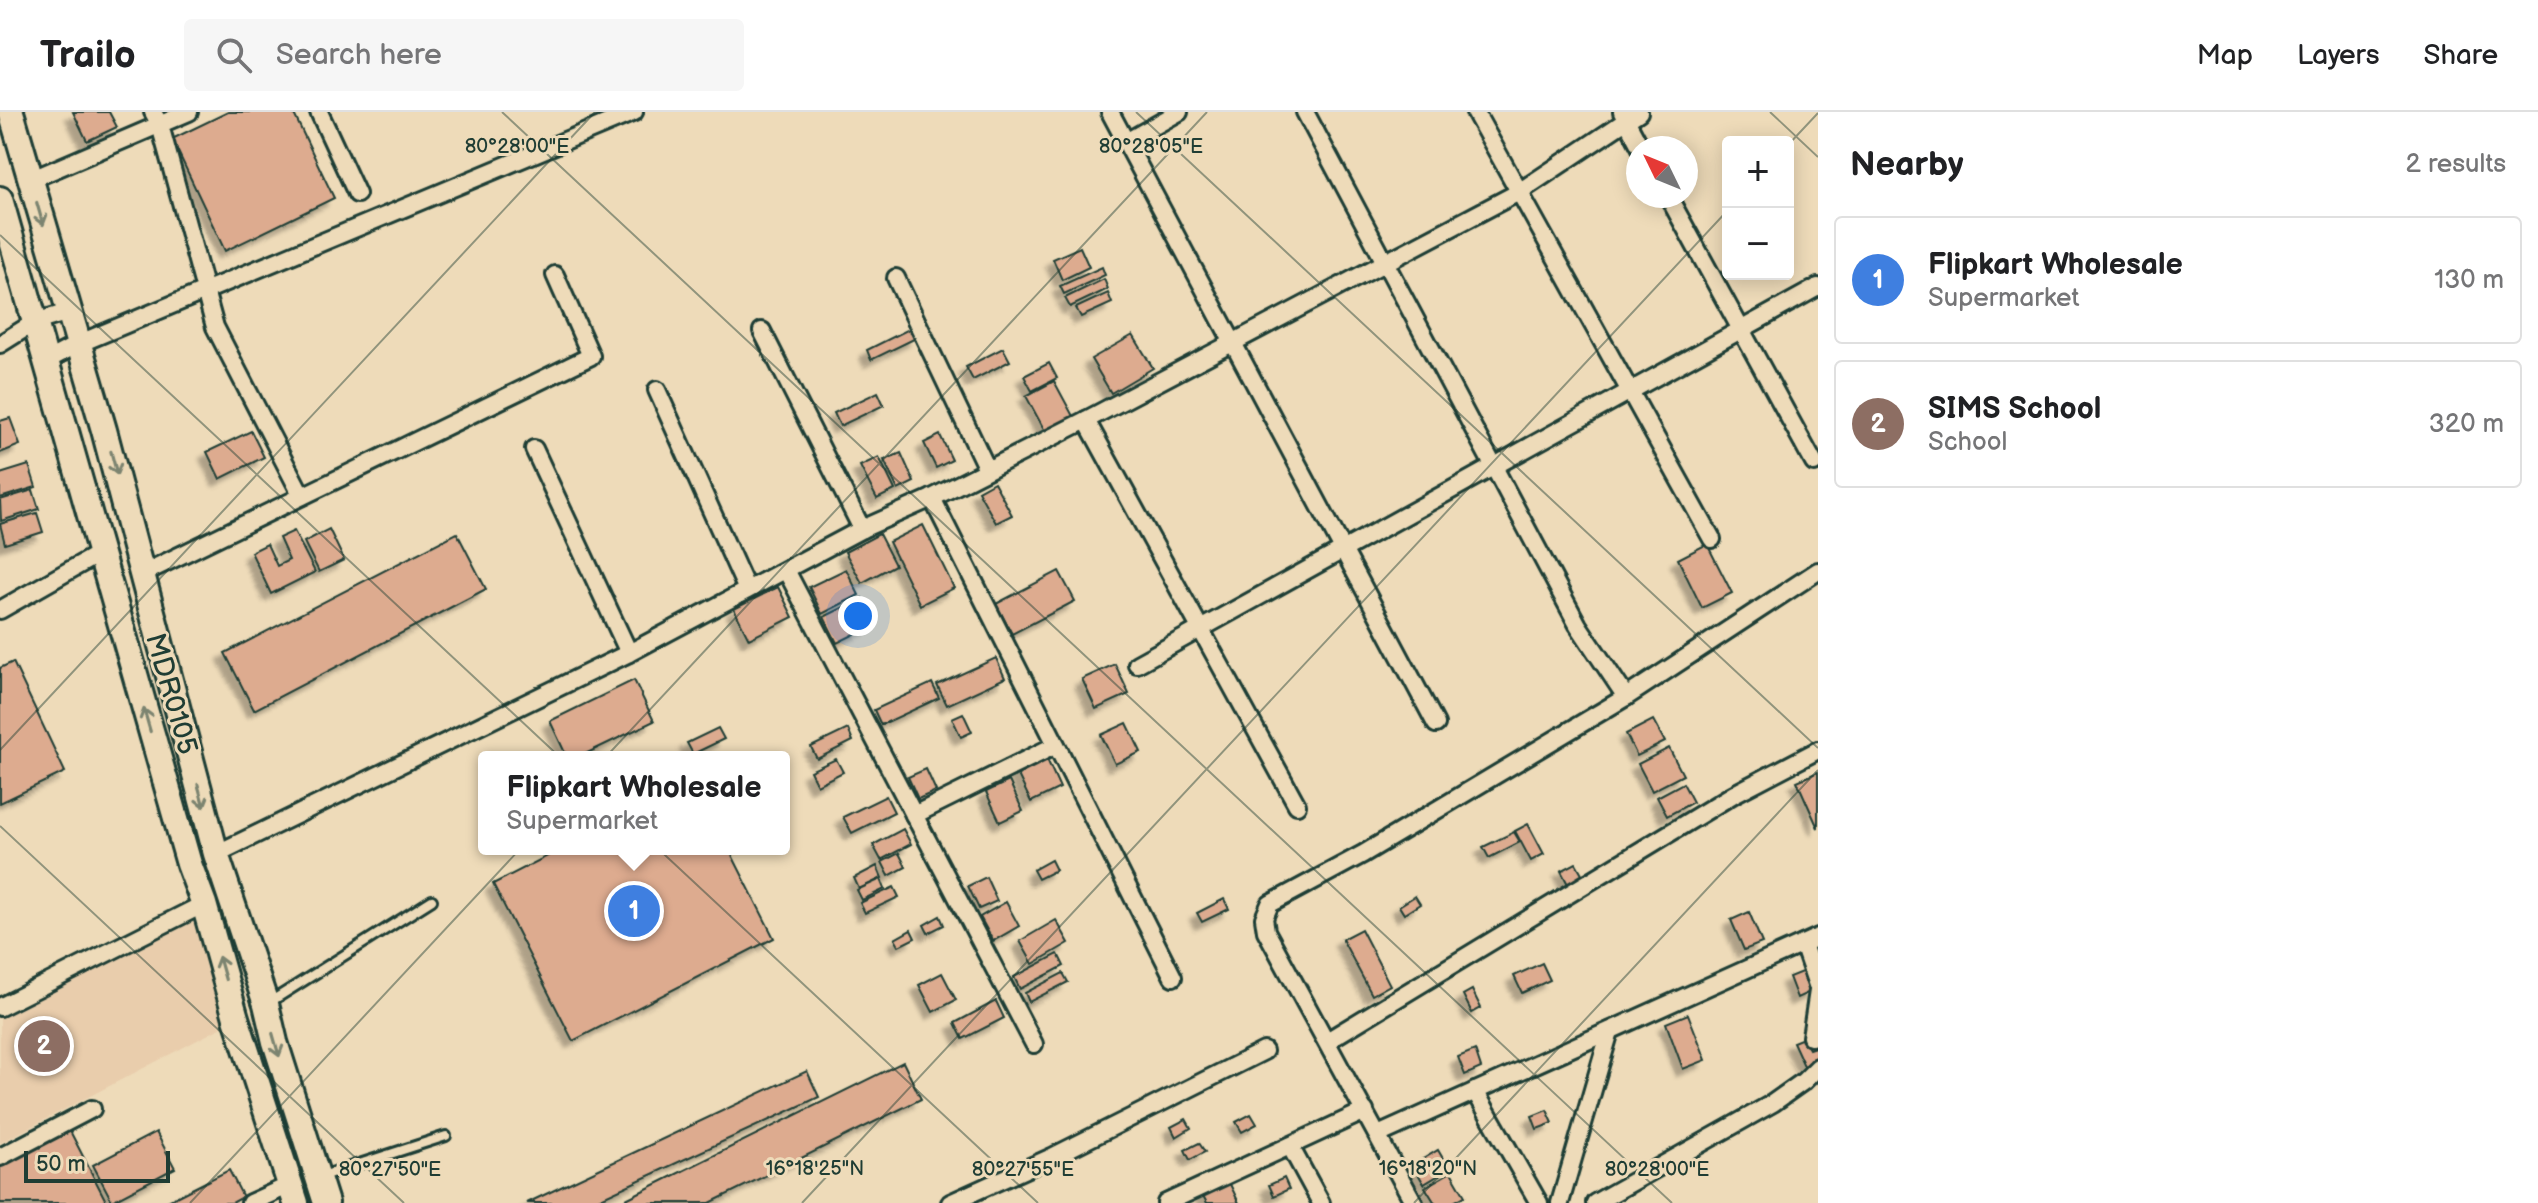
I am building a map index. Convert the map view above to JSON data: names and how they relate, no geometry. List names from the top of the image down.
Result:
{
  "streets": {
    "main road": ["MDR0105"]
  },
  "scale_bar": "50 m",
  "north": "top left",
  "page": {
    "header": "Trailo",
    "search": "Search here",
    "nav": ["Map", "Layers", "Share"],
    "heading": ["Nearby", "2 results"],
    "map_buttons": ["+", "−"],
    "list": [
      {
        "mark": "1",
        "name": "Flipkart Wholesale",
        "note": "Supermarket",
        "value": "130 m"
      },
      {
        "mark": "2",
        "name": "SIMS School",
        "note": "School",
        "value": "320 m"
      }
    ],
    "popup": ["Flipkart Wholesale", "Supermarket"],
    "pins": ["1", "2"],
    "scale": "50 m"
  },
  "coordinates": [
    "80°28'00\"E",
    "80°28'05\"E",
    "16°18'25\"N",
    "16°18'20\"N",
    "80°27'50\"E",
    "80°27'55\"E"
  ]
}
